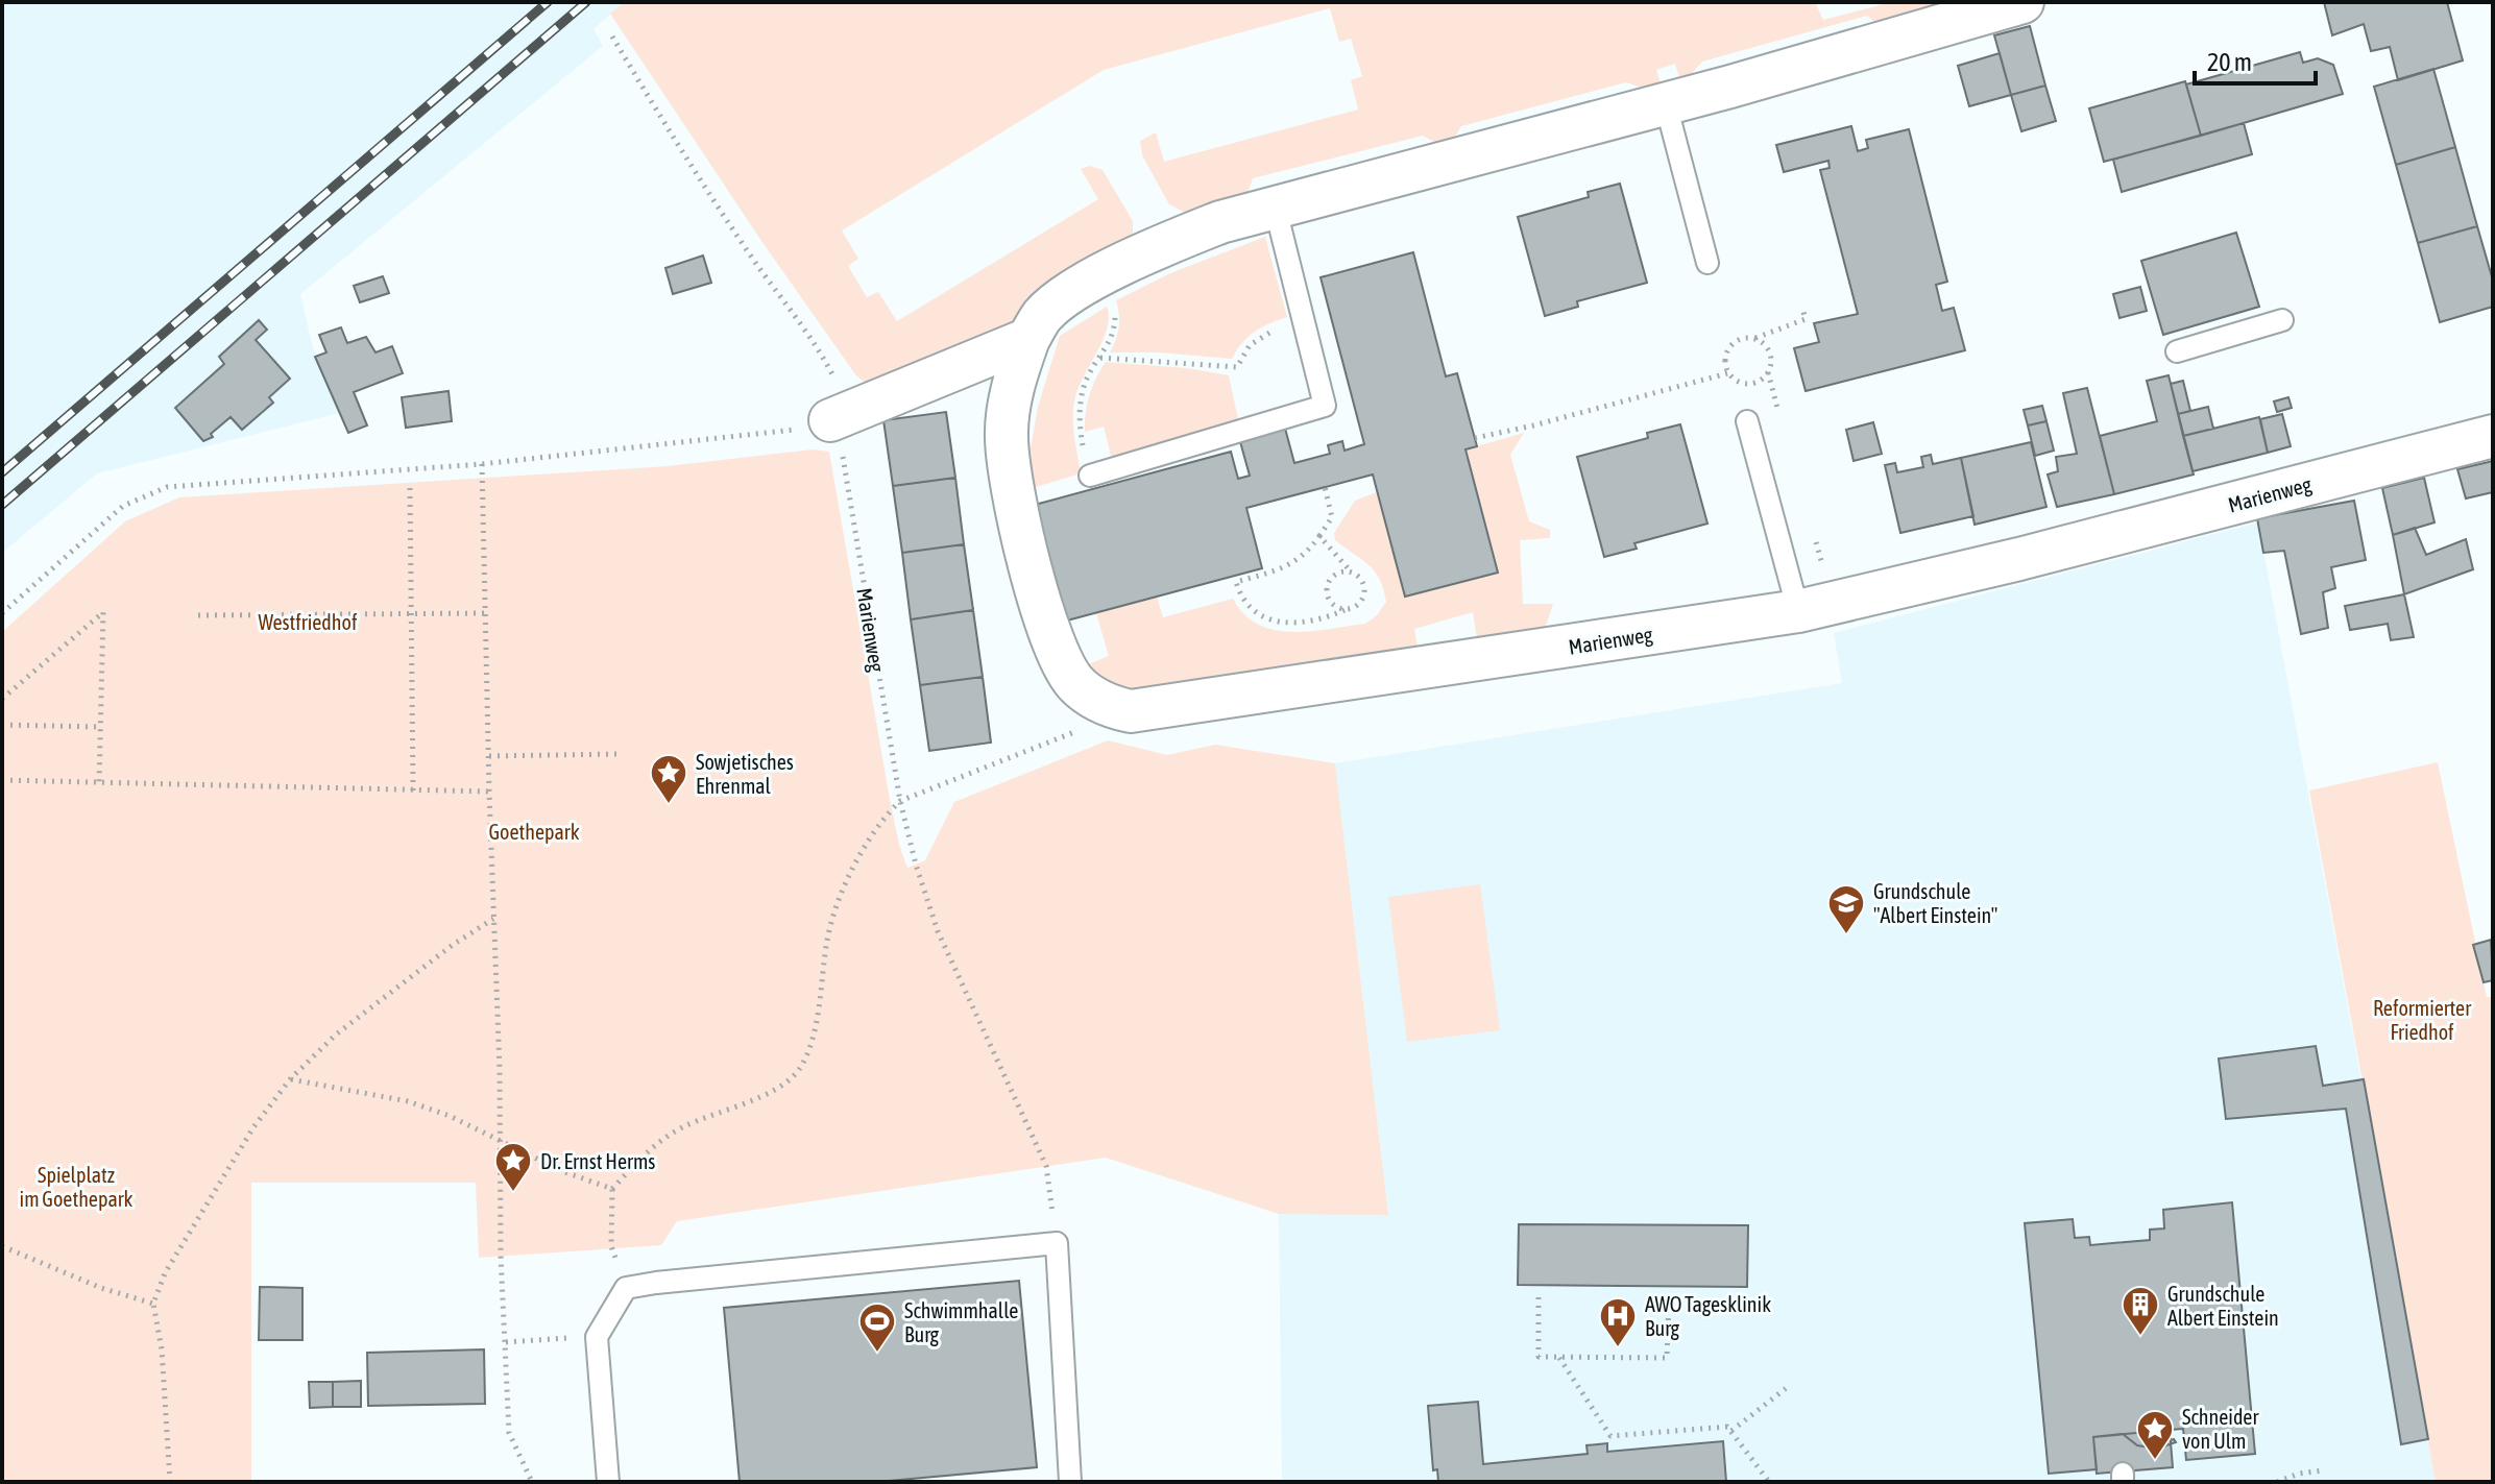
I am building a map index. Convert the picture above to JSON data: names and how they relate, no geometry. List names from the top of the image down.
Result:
{
  "streets": {
    "street": ["Marienweg"]
  },
  "parks": [
    "Westfriedhof",
    "Goethepark",
    "Reformierter Friedhof",
    "Spielplatz im Goethepark"
  ],
  "places": {
    "place": ["Sowjetisches Ehrenmal", "Dr. Ernst Herms", "Schneider von Ulm"],
    "school or university": ["Grundschule \"Albert Einstein\""],
    "building": ["Grundschule Albert Einstein"],
    "hospital": ["AWO Tagesklinik Burg"],
    "sports": ["Schwimmhalle Burg"]
  },
  "scale_bar": "20 m"
}
